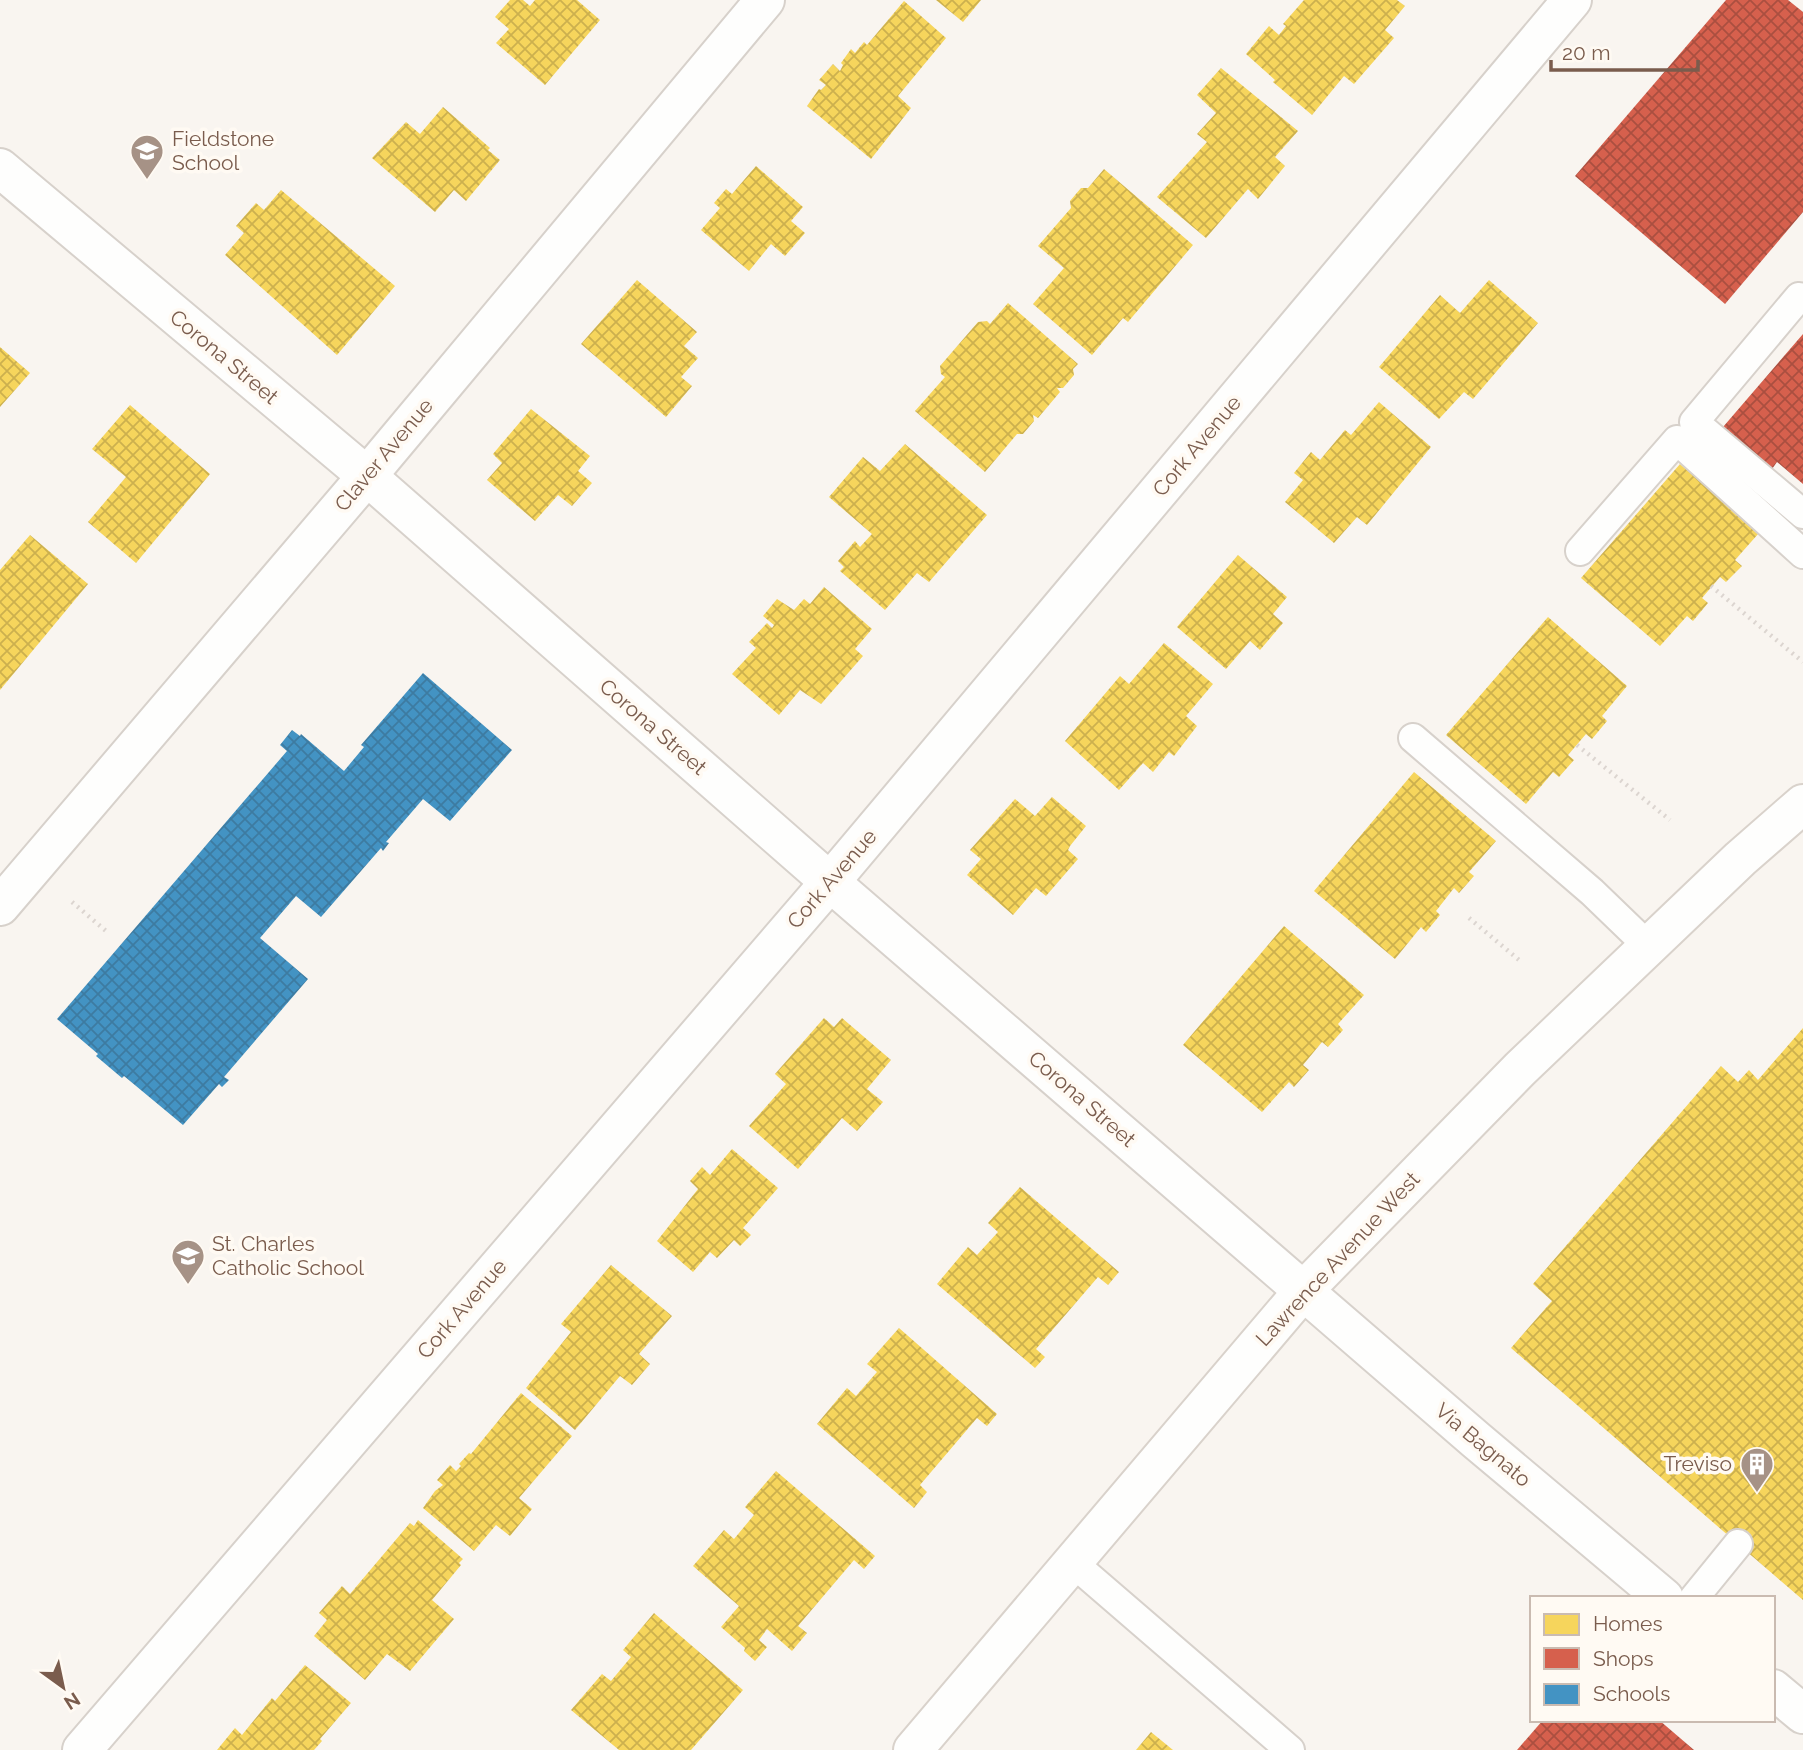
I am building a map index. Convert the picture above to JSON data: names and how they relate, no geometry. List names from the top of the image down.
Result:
{
  "streets": {
    "street": [
      "Corona Street",
      "Cork Avenue",
      "Claver Avenue",
      "Lawrence Avenue West",
      "Via Bagnato"
    ]
  },
  "crossings": [
    ["Corona Street", "Cork Avenue"],
    ["Corona Street", "Claver Avenue"],
    ["Corona Street", "Lawrence Avenue West"],
    ["Corona Street", "Via Bagnato"],
    ["Lawrence Avenue West", "Via Bagnato"]
  ],
  "places": {
    "school or university": ["Fieldstone School", "St. Charles Catholic School"],
    "building": ["Treviso"]
  },
  "legend": ["Homes", "Shops", "Schools"],
  "scale_bar": "20 m",
  "north": "bottom right"
}
